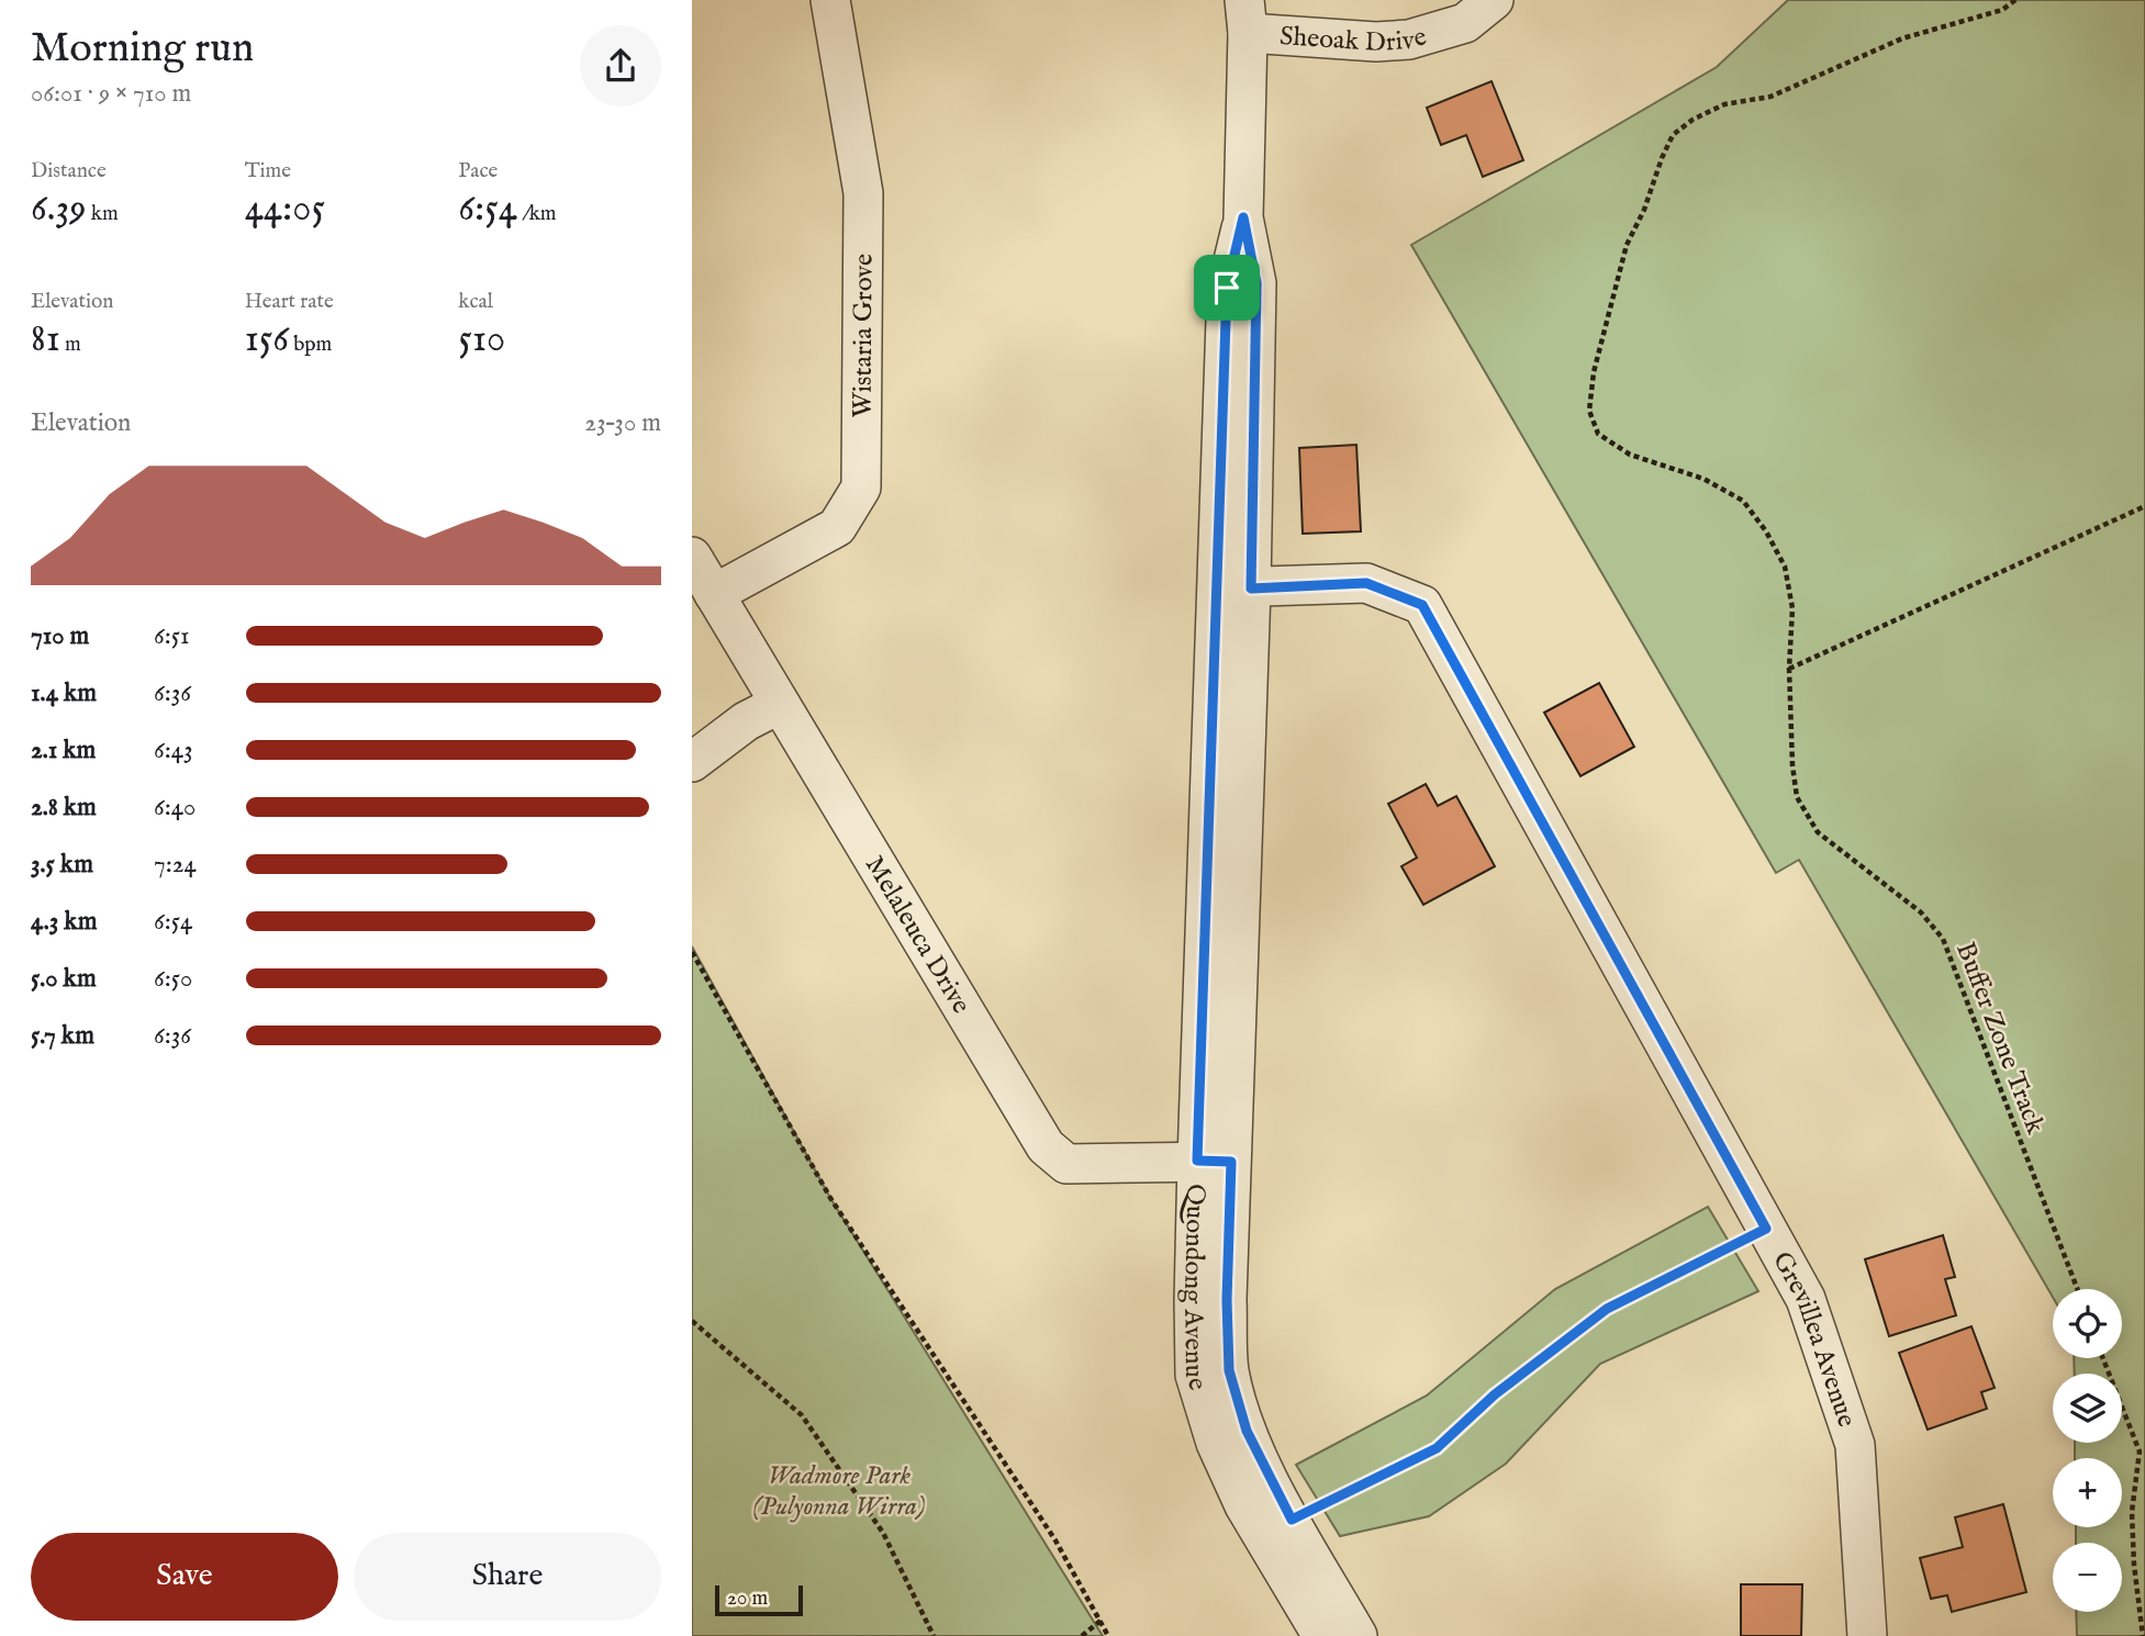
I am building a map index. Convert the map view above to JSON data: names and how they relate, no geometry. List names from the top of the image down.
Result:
{
  "streets": {
    "street": [
      "Sheoak Drive",
      "Wistaria Grove",
      "Melaleuca Drive",
      "Quondong Avenue",
      "Grevillea Avenue"
    ],
    "path": ["Buffer Zone Track"]
  },
  "crossings": [
    ["Sheoak Drive", "Quondong Avenue"],
    ["Wistaria Grove", "Melaleuca Drive"],
    ["Melaleuca Drive", "Quondong Avenue"],
    ["Quondong Avenue", "Grevillea Avenue"]
  ],
  "parks": ["Wadmore Park (Pulyonna Wirra)"],
  "scale_bar": "20 m",
  "page": {
    "heading": ["Morning run", "06:01 · 9 × 710 m"],
    "stats": [
      ["Distance", "6.39 km"],
      ["Time", "44:05"],
      ["Pace", "6:54 /km"],
      ["Elevation", "81 m"],
      ["Heart rate", "156 bpm"],
      ["kcal", "510"]
    ],
    "chart": ["Elevation", "23–30 m"],
    "list": [
      {
        "name": "710 m",
        "note": "6:51"
      },
      {
        "name": "1.4 km",
        "note": "6:36"
      },
      {
        "name": "2.1 km",
        "note": "6:43"
      },
      {
        "name": "2.8 km",
        "note": "6:40"
      },
      {
        "name": "3.5 km",
        "note": "7:24"
      },
      {
        "name": "4.3 km",
        "note": "6:54"
      },
      {
        "name": "5.0 km",
        "note": "6:50"
      },
      {
        "name": "5.7 km",
        "note": "6:36"
      }
    ],
    "map_buttons": ["+", "−"],
    "buttons": ["Save", "Share"],
    "scale": "20 m"
  }
}
